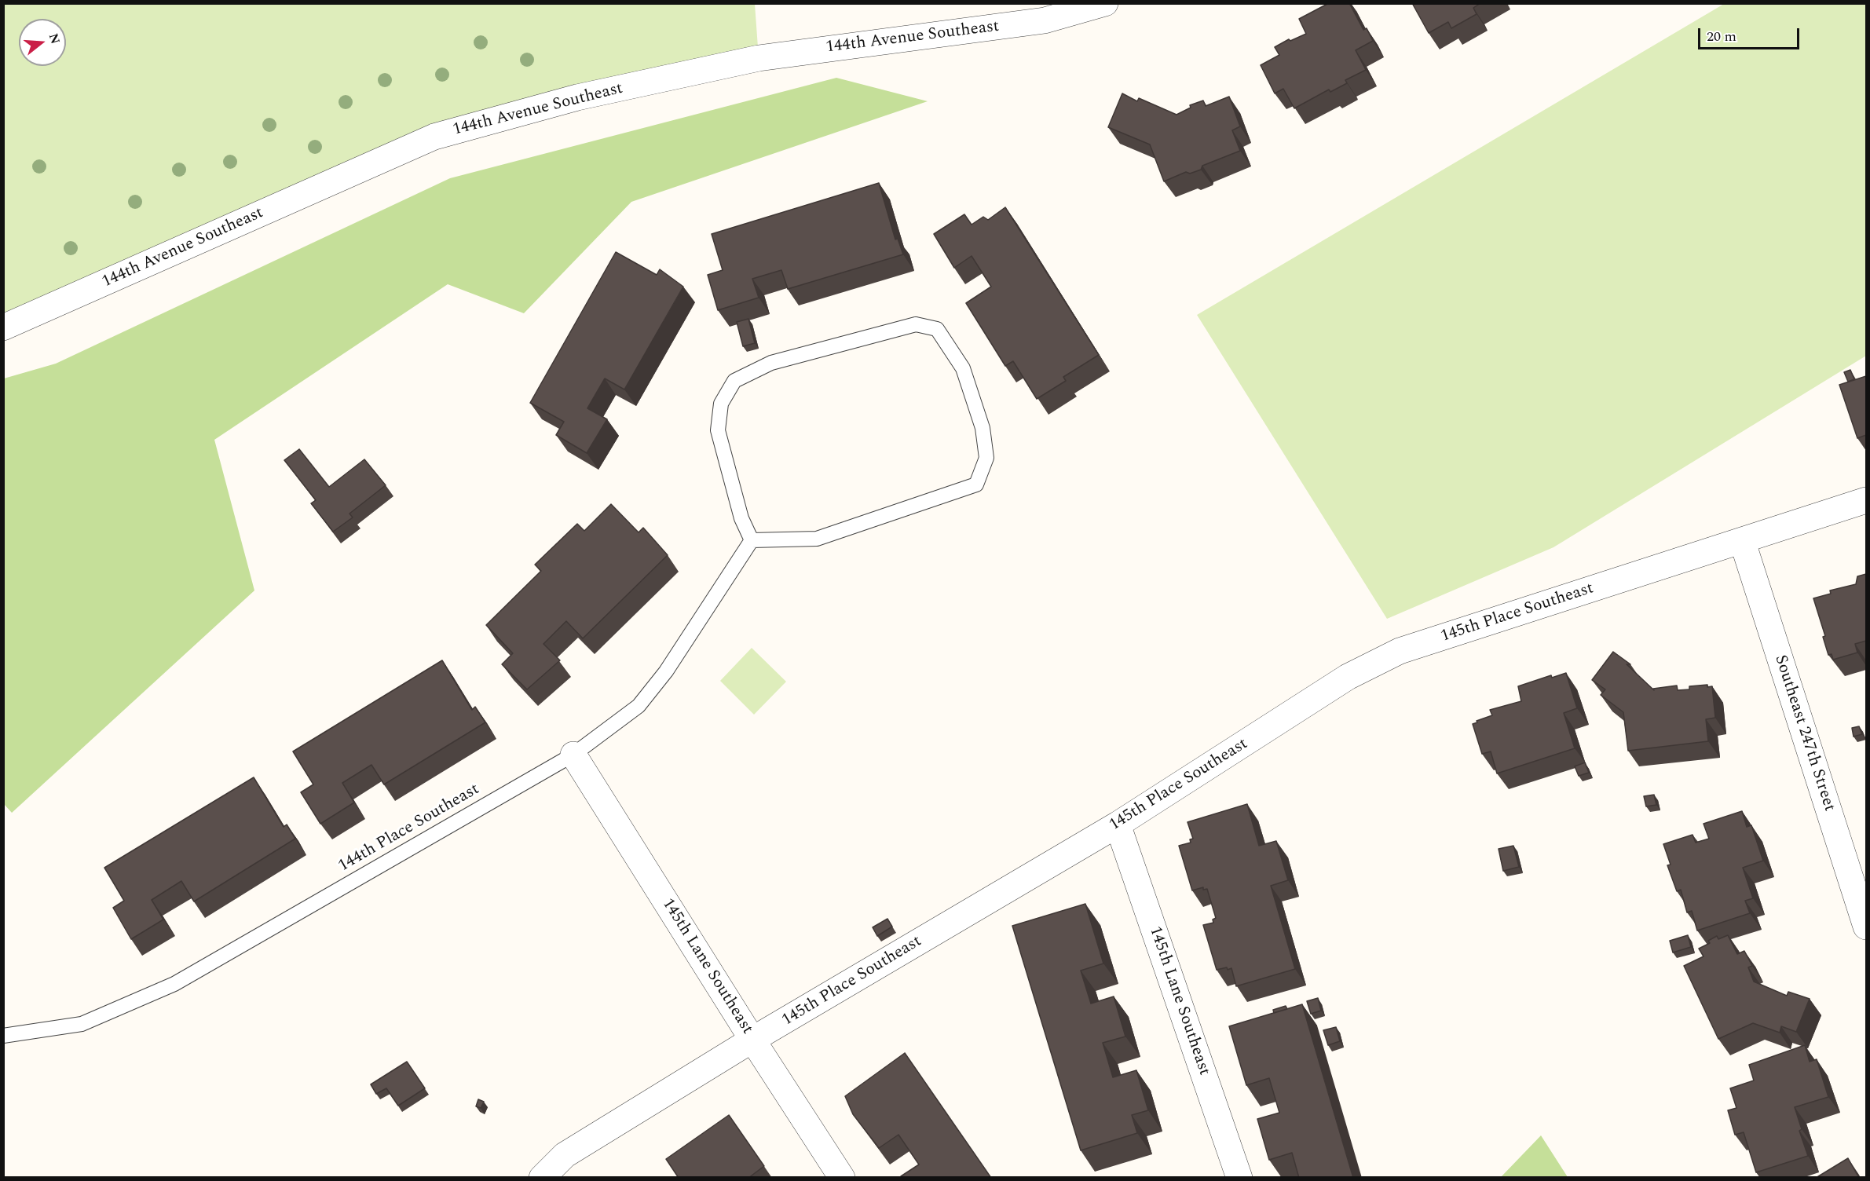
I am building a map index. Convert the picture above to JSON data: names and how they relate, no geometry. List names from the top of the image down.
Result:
{
  "streets": {
    "street": [
      "144th Avenue Southeast",
      "145th Place Southeast",
      "Southeast 247th Street",
      "145th Lane Southeast"
    ],
    "lane": ["144th Place Southeast"]
  },
  "crossings": [
    ["145th Place Southeast", "Southeast 247th Street"],
    ["145th Place Southeast", "145th Lane Southeast"],
    ["144th Place Southeast", "145th Lane Southeast"]
  ],
  "scale_bar": "20 m",
  "north": "right"
}
